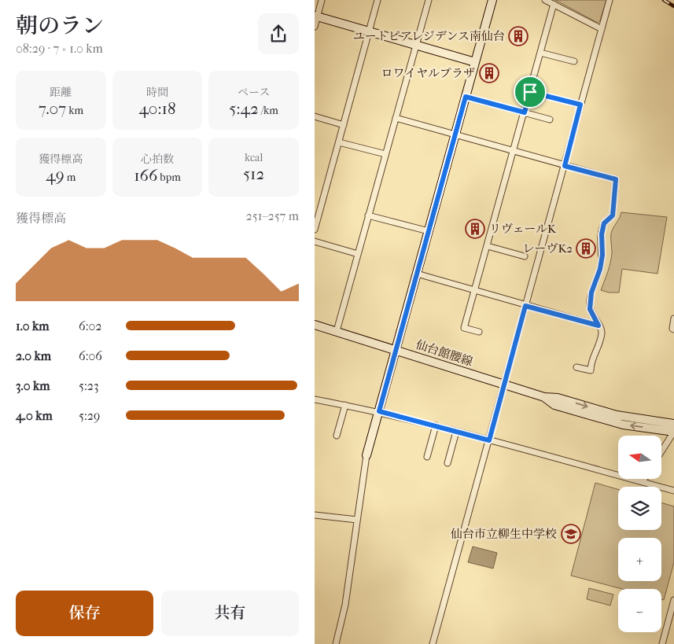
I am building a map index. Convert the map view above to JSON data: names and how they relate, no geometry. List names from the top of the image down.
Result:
{
  "streets": {
    "street": ["仙台館腰線"]
  },
  "places": {
    "building": [
      "ユートピアレジデンス南仙台",
      "ロワイヤルプラザ",
      "リヴェールK",
      "レーヴK2"
    ],
    "school or university": ["仙台市立柳生中学校"]
  },
  "north": "left",
  "page": {
    "heading": ["朝のラン", "08:29 · 7 × 1.0 km"],
    "stats": [
      ["距離", "7.07 km"],
      ["時間", "40:18"],
      ["ペース", "5:42 /km"],
      ["獲得標高", "49 m"],
      ["心拍数", "166 bpm"],
      ["kcal", "512"]
    ],
    "chart": ["獲得標高", "251–257 m"],
    "list": [
      {
        "name": "1.0 km",
        "note": "6:02"
      },
      {
        "name": "2.0 km",
        "note": "6:06"
      },
      {
        "name": "3.0 km",
        "note": "5:23"
      },
      {
        "name": "4.0 km",
        "note": "5:29"
      }
    ],
    "map_buttons": ["+", "−"],
    "buttons": ["保存", "共有"]
  }
}
